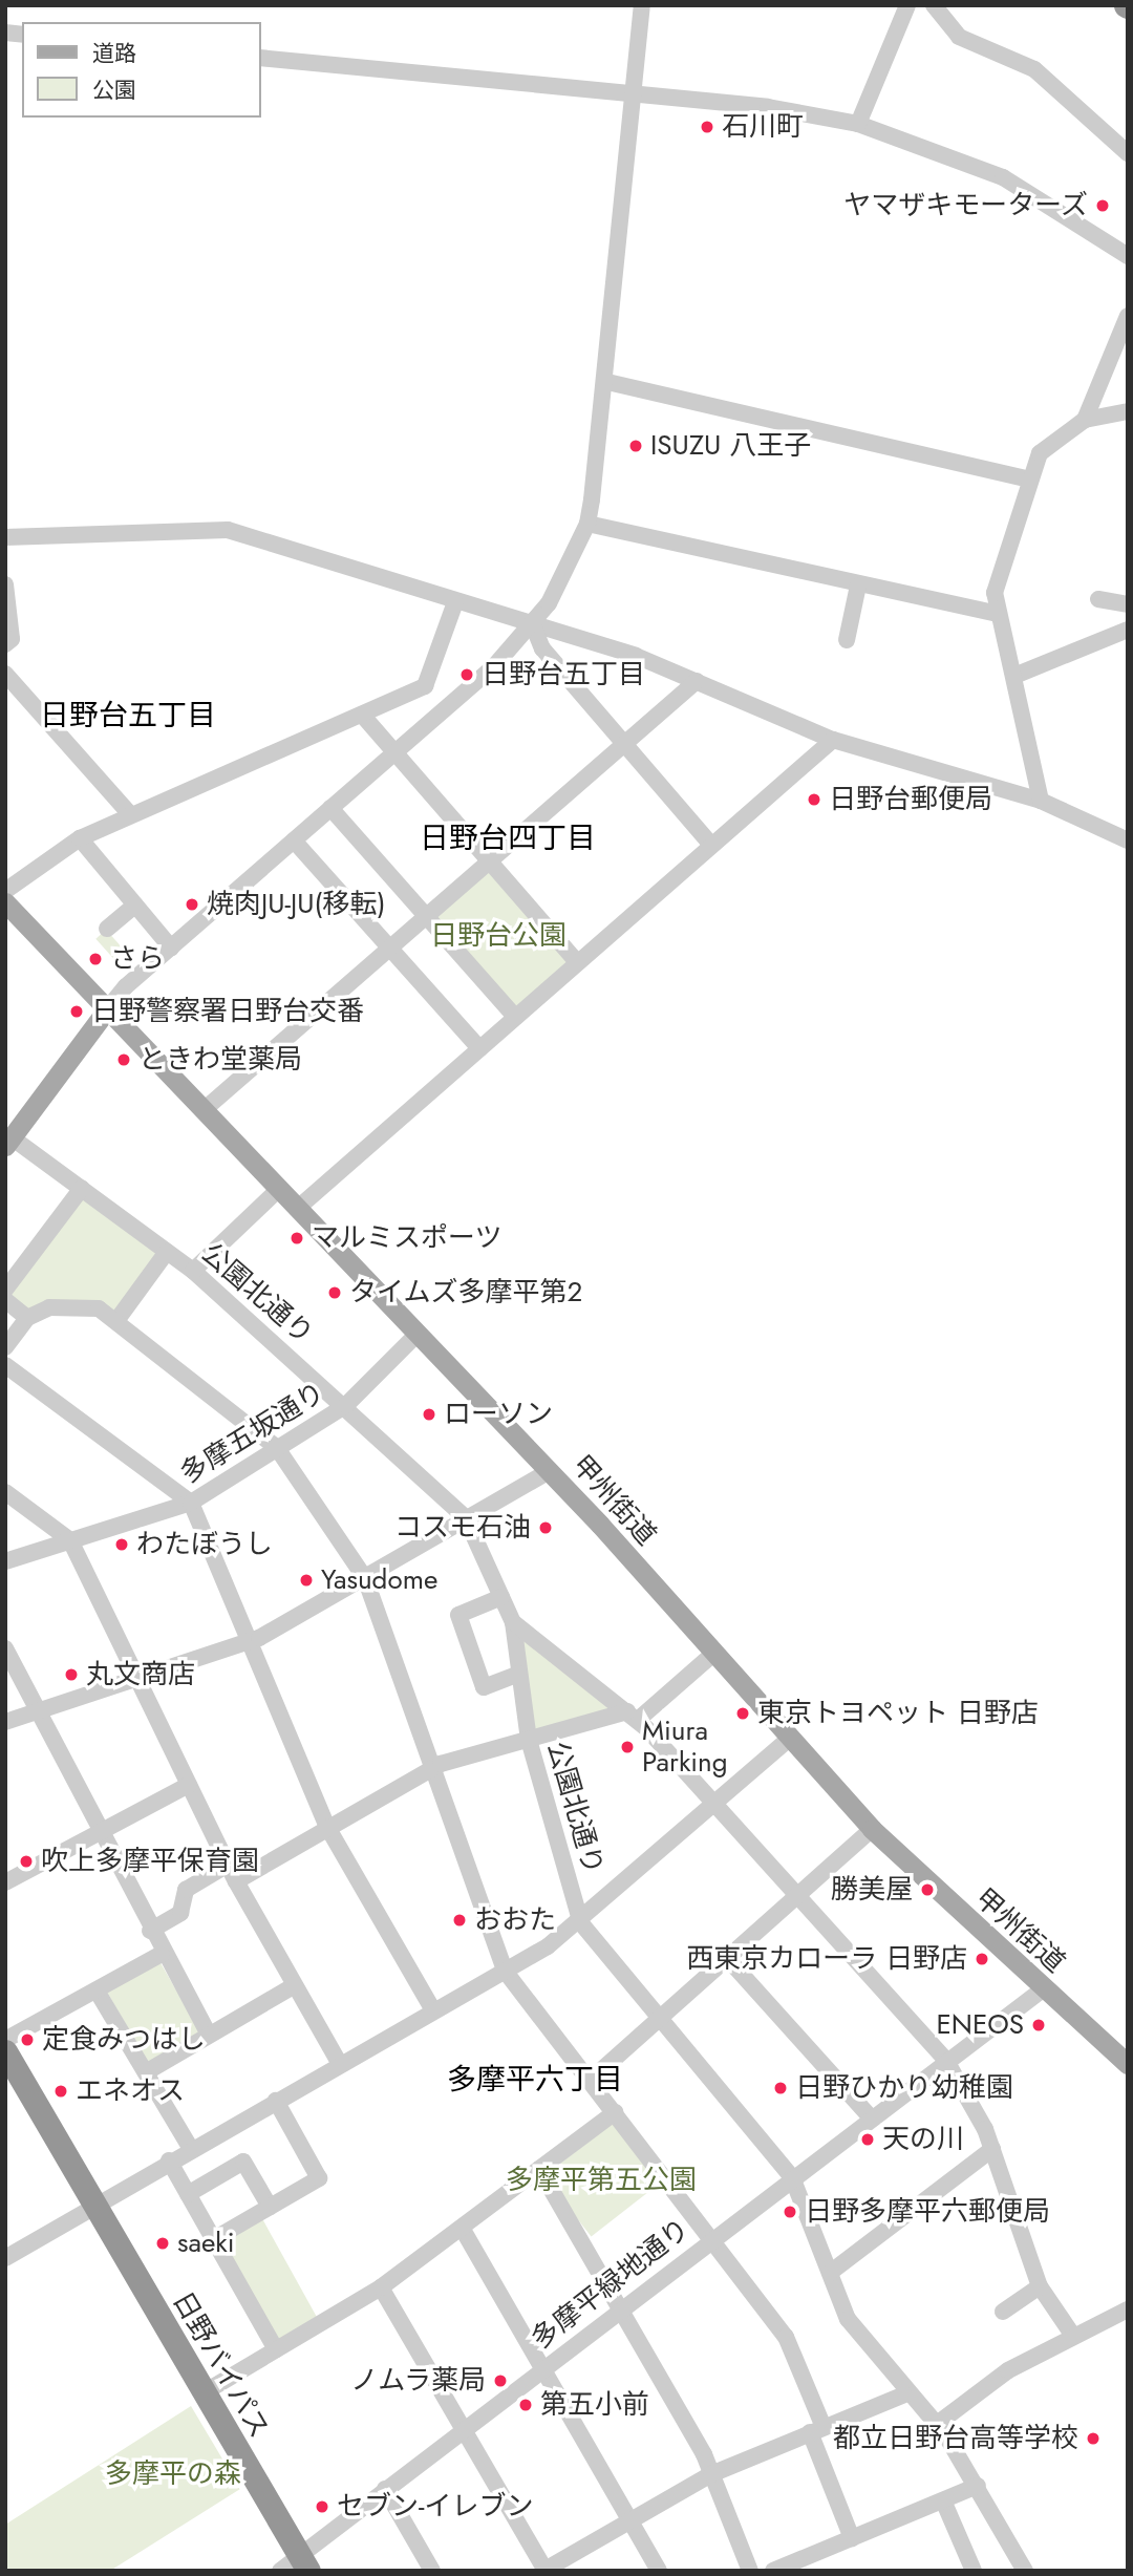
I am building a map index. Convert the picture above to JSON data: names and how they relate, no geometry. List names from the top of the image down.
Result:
{
  "streets": {
    "highway": ["日野バイパス"],
    "main road": ["甲州街道"],
    "street": ["公園北通り", "多摩五坂通り", "多摩平緑地通り"]
  },
  "crossings": [
    ["公園北通り", "多摩五坂通り"],
    ["公園北通り", "多摩平緑地通り"],
    ["多摩五坂通り", "甲州街道"],
    ["甲州街道", "多摩平緑地通り"],
    ["多摩平緑地通り", "日野バイパス"]
  ],
  "districts": ["日野台五丁目", "日野台四丁目", "多摩平六丁目"],
  "parks": ["日野台公園", "多摩平第五公園", "多摩平の森"],
  "places": [
    "石川町",
    "ヤマザキモーターズ",
    "ISUZU 八王子",
    "日野台五丁目",
    "日野台郵便局",
    "焼肉JU-JU(移転)",
    "さら",
    "日野警察署日野台交番",
    "ときわ堂薬局",
    "マルミスポーツ",
    "タイムズ多摩平第2",
    "ローソン",
    "コスモ石油",
    "わたぼうし",
    "Yasudome",
    "丸文商店",
    "東京トヨペット 日野店",
    "Miura Parking",
    "吹上多摩平保育園",
    "勝美屋",
    "おおた",
    "西東京カローラ 日野店",
    "ENEOS",
    "定食みつはし",
    "日野ひかり幼稚園",
    "エネオス",
    "天の川",
    "日野多摩平六郵便局",
    "saeki",
    "ノムラ薬局",
    "第五小前",
    "都立日野台高等学校",
    "セブン-イレブン"
  ],
  "legend": ["道路", "公園"]
}
